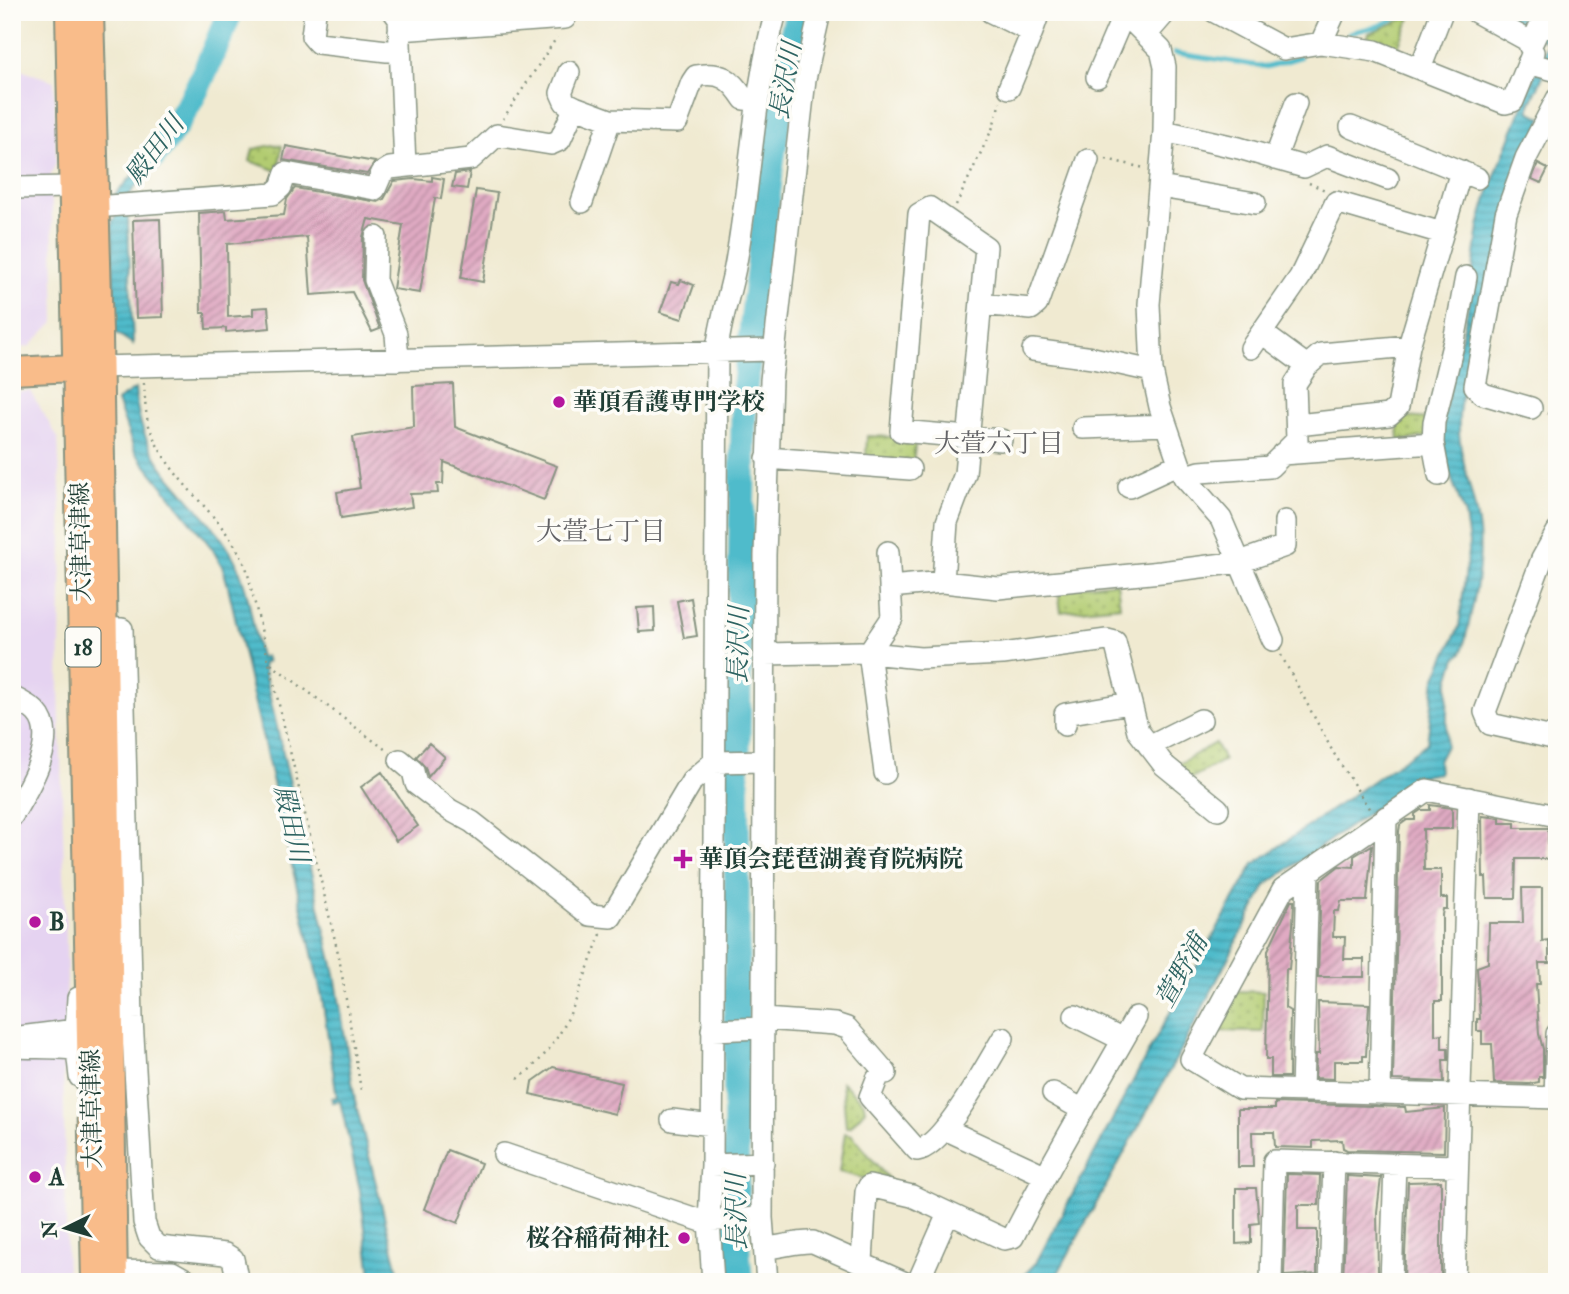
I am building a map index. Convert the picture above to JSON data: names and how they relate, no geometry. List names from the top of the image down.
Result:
{
  "streets": {
    "main road": ["大津草津線", "18"]
  },
  "districts": ["大萱六丁目", "大萱七丁目"],
  "water": ["長沢川", "殿田川", "萱野浦"],
  "places": {
    "other": [
      "華頂看護専門学校",
      "B",
      "A",
      "桜谷稲荷神社"
    ],
    "health": ["華頂会琵琶湖養育院病院"]
  },
  "north": "left"
}
